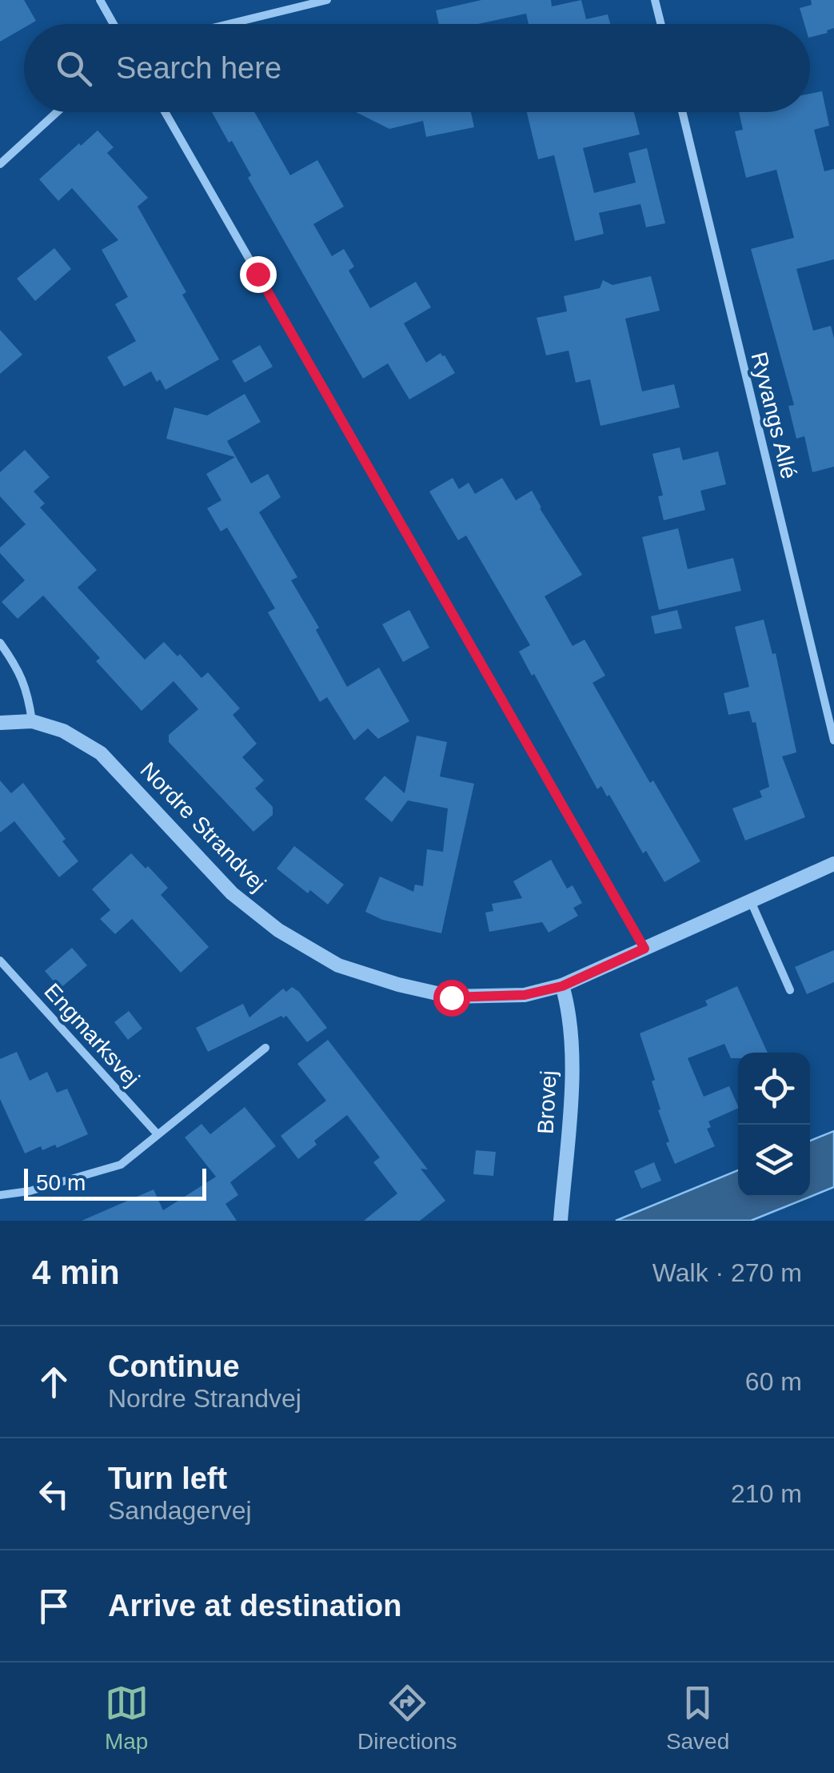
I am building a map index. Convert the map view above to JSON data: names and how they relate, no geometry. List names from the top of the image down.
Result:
{
  "streets": {
    "street": [
      "Ryvangs Allé",
      "Nordre Strandvej",
      "Engmarksvej",
      "Brovej"
    ]
  },
  "crossings": [
    ["Nordre Strandvej", "Brovej"]
  ],
  "scale_bar": "50 m",
  "page": {
    "search": "Search here",
    "scale": "50 m",
    "heading": ["4 min", "Walk · 270 m"],
    "list": [
      ["Continue", "Nordre Strandvej", "60 m"],
      ["Turn left", "Sandagervej", "210 m"],
      "Arrive at destination"
    ],
    "nav": ["Map", "Directions", "Saved"]
  }
}
